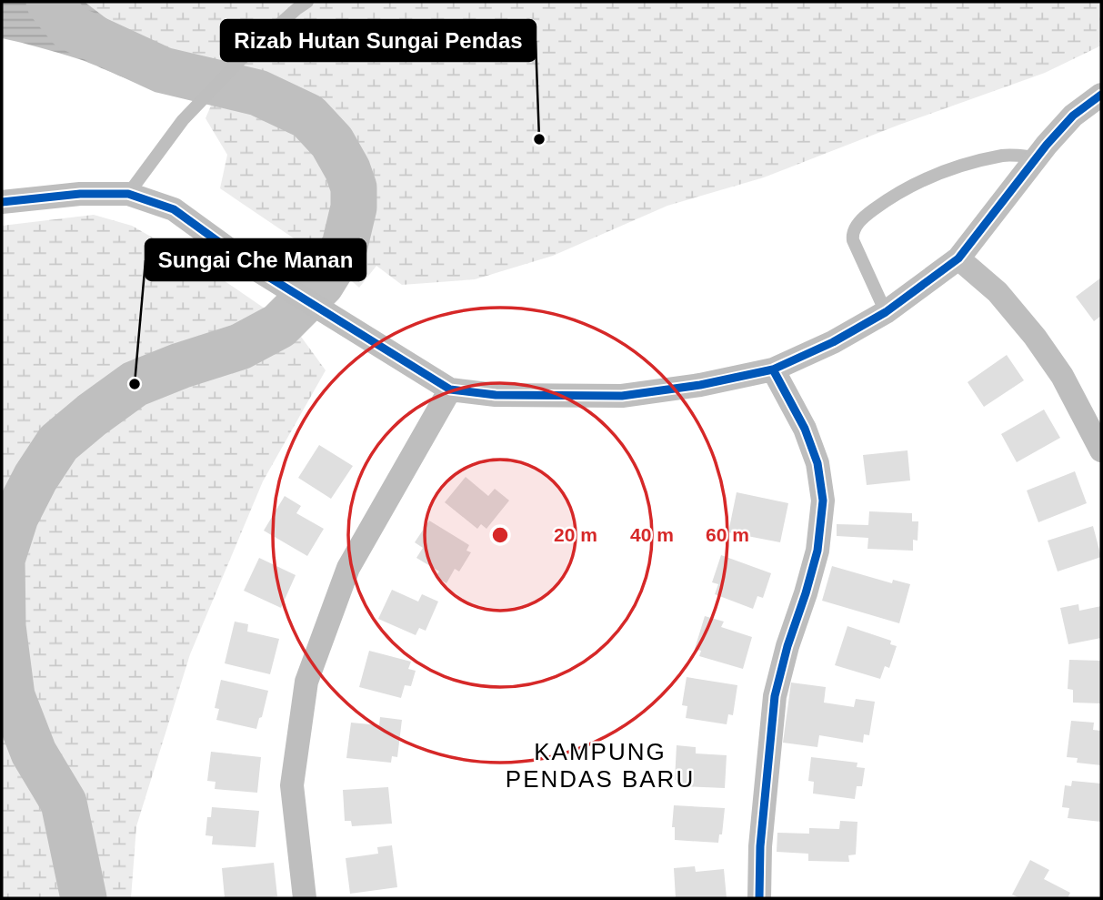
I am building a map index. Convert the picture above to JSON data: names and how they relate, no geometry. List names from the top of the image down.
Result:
{
  "districts": ["KAMPUNG PENDAS BARU"],
  "places": ["Rizab Hutan Sungai Pendas", "Sungai Che Manan"],
  "rings": ["20 m", "40 m", "60 m"]
}
